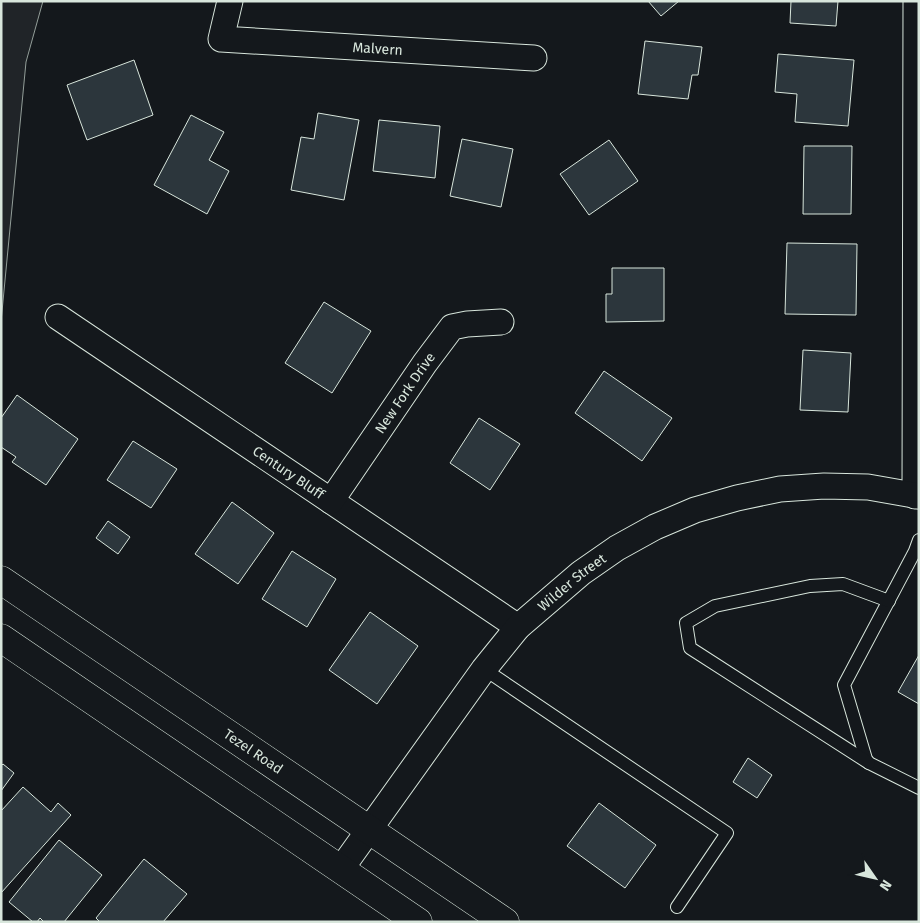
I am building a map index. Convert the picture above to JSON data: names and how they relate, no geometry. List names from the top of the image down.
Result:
{
  "streets": {
    "main road": ["Tezel Road"],
    "street": [
      "Malvern",
      "New Fork Drive",
      "Century Bluff",
      "Wilder Street"
    ]
  },
  "crossings": [
    ["New Fork Drive", "Century Bluff"],
    ["Century Bluff", "Wilder Street"],
    ["Wilder Street", "Tezel Road"]
  ],
  "north": "bottom right"
}
